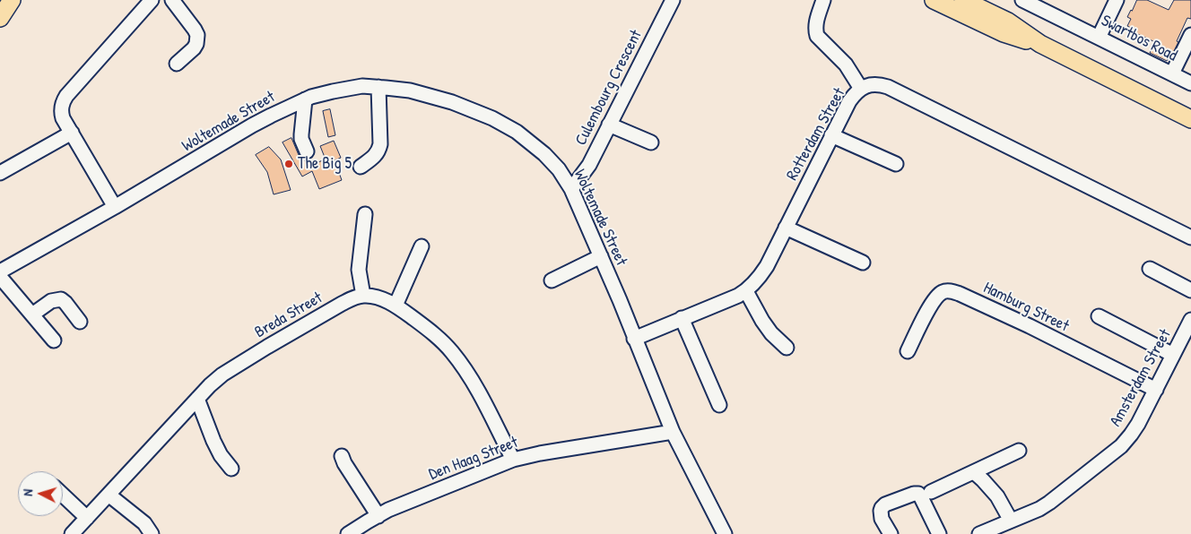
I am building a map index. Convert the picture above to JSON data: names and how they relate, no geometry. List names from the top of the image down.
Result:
{
  "streets": {
    "street": [
      "Swartbos Road",
      "Culembourg Crescent",
      "Woltemade Street",
      "Rotterdam Street",
      "Hamburg Street",
      "Breda Street",
      "Amsterdam Street",
      "Den Haag Street"
    ]
  },
  "crossings": [
    ["Culembourg Crescent", "Woltemade Street"],
    ["Woltemade Street", "Rotterdam Street"],
    ["Woltemade Street", "Den Haag Street"],
    ["Hamburg Street", "Amsterdam Street"]
  ],
  "places": ["The Big 5"],
  "north": "left"
}
